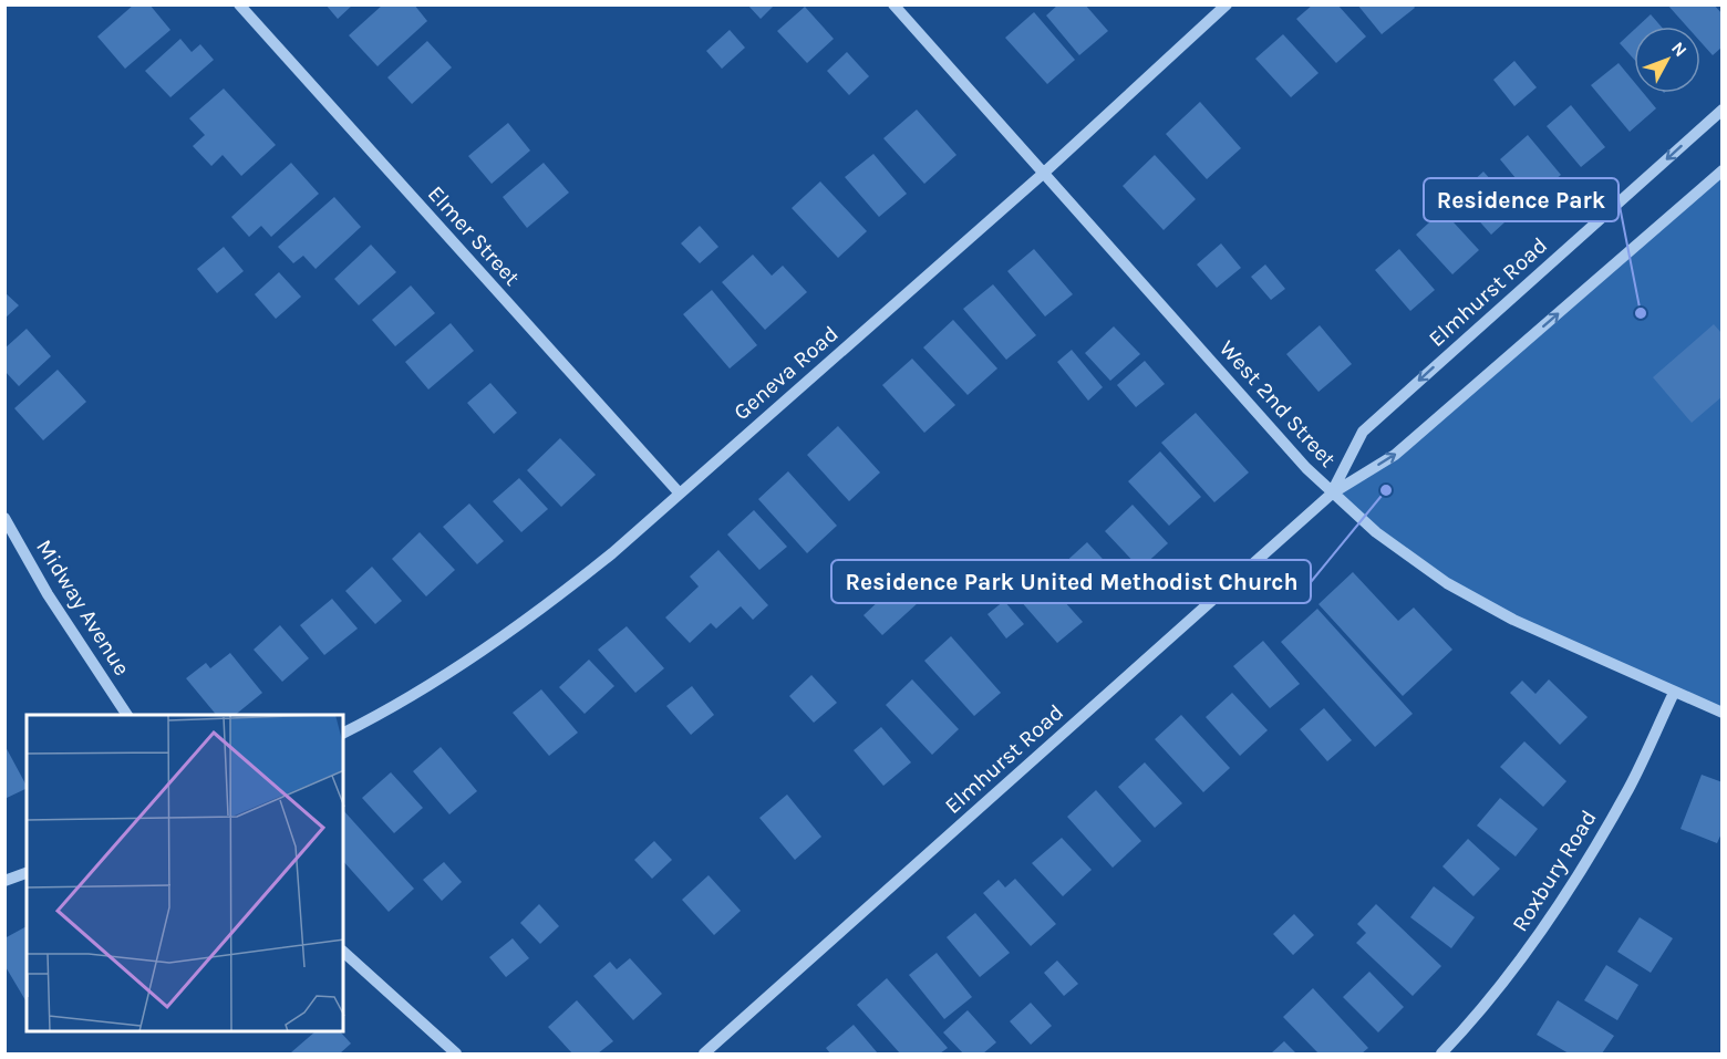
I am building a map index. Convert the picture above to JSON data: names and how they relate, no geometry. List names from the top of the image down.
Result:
{
  "streets": {
    "street": [
      "Elmer Street",
      "Elmhurst Road",
      "Geneva Road",
      "West 2nd Street",
      "Midway Avenue",
      "Roxbury Road"
    ]
  },
  "crossings": [
    ["Elmer Street", "Geneva Road"],
    ["Elmhurst Road", "West 2nd Street"],
    ["Geneva Road", "West 2nd Street"],
    ["West 2nd Street", "Roxbury Road"]
  ],
  "places": ["Residence Park", "Residence Park United Methodist Church"],
  "north": "top right"
}
